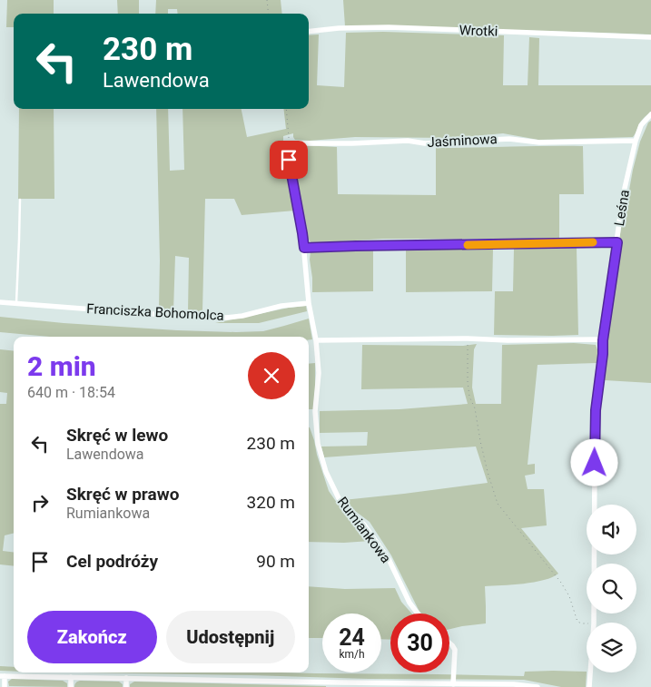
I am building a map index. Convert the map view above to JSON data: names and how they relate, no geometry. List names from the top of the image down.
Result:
{
  "streets": {
    "street": [
      "Wrotki",
      "Jaśminowa",
      "Leśna",
      "Franciszka Bohomolca",
      "Rumiankowa"
    ]
  },
  "crossings": [
    ["Jaśminowa", "Leśna"],
    ["Jaśminowa", "Rumiankowa"],
    ["Franciszka Bohomolca", "Rumiankowa"]
  ],
  "page": {
    "turn": ["230 m", "Lawendowa"],
    "heading": ["2 min", "640 m · 18:54"],
    "list": [
      {
        "name": "Skręć w lewo",
        "note": "Lawendowa",
        "value": "230 m"
      },
      {
        "name": "Skręć w prawo",
        "note": "Rumiankowa",
        "value": "320 m"
      },
      {
        "name": "Cel podróży",
        "value": "90 m"
      }
    ],
    "buttons": ["Zakończ", "Udostępnij"],
    "speed": "24 km/h",
    "limit": "30"
  }
}
